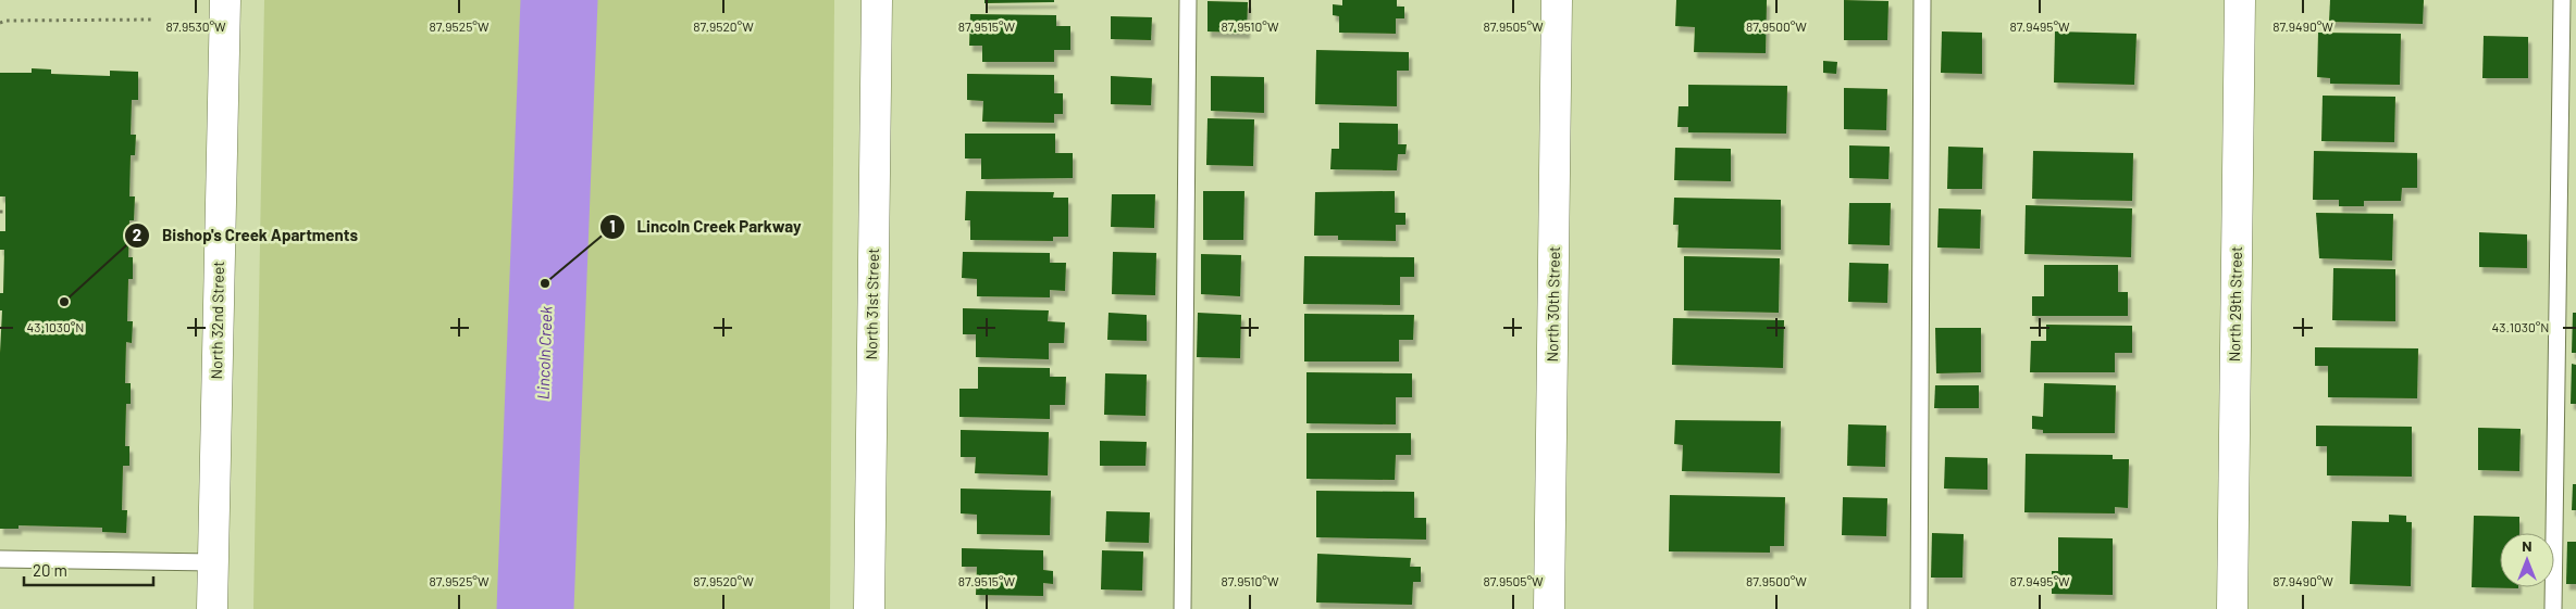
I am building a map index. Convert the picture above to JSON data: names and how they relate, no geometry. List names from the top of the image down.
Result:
{
  "streets": {
    "street": [
      "North 31st Street",
      "North 30th Street",
      "North 29th Street",
      "North 32nd Street"
    ]
  },
  "water": ["Lincoln Creek"],
  "places": ["Lincoln Creek Parkway", "Bishop's Creek Apartments"],
  "scale_bar": "20 m",
  "north": "top",
  "coordinates": [
    "87.9530°W",
    "87.9525°W",
    "87.9520°W",
    "87.9515°W",
    "87.9510°W",
    "87.9505°W",
    "87.9500°W",
    "87.9495°W",
    "87.9490°W",
    "43.1030°N"
  ]
}
